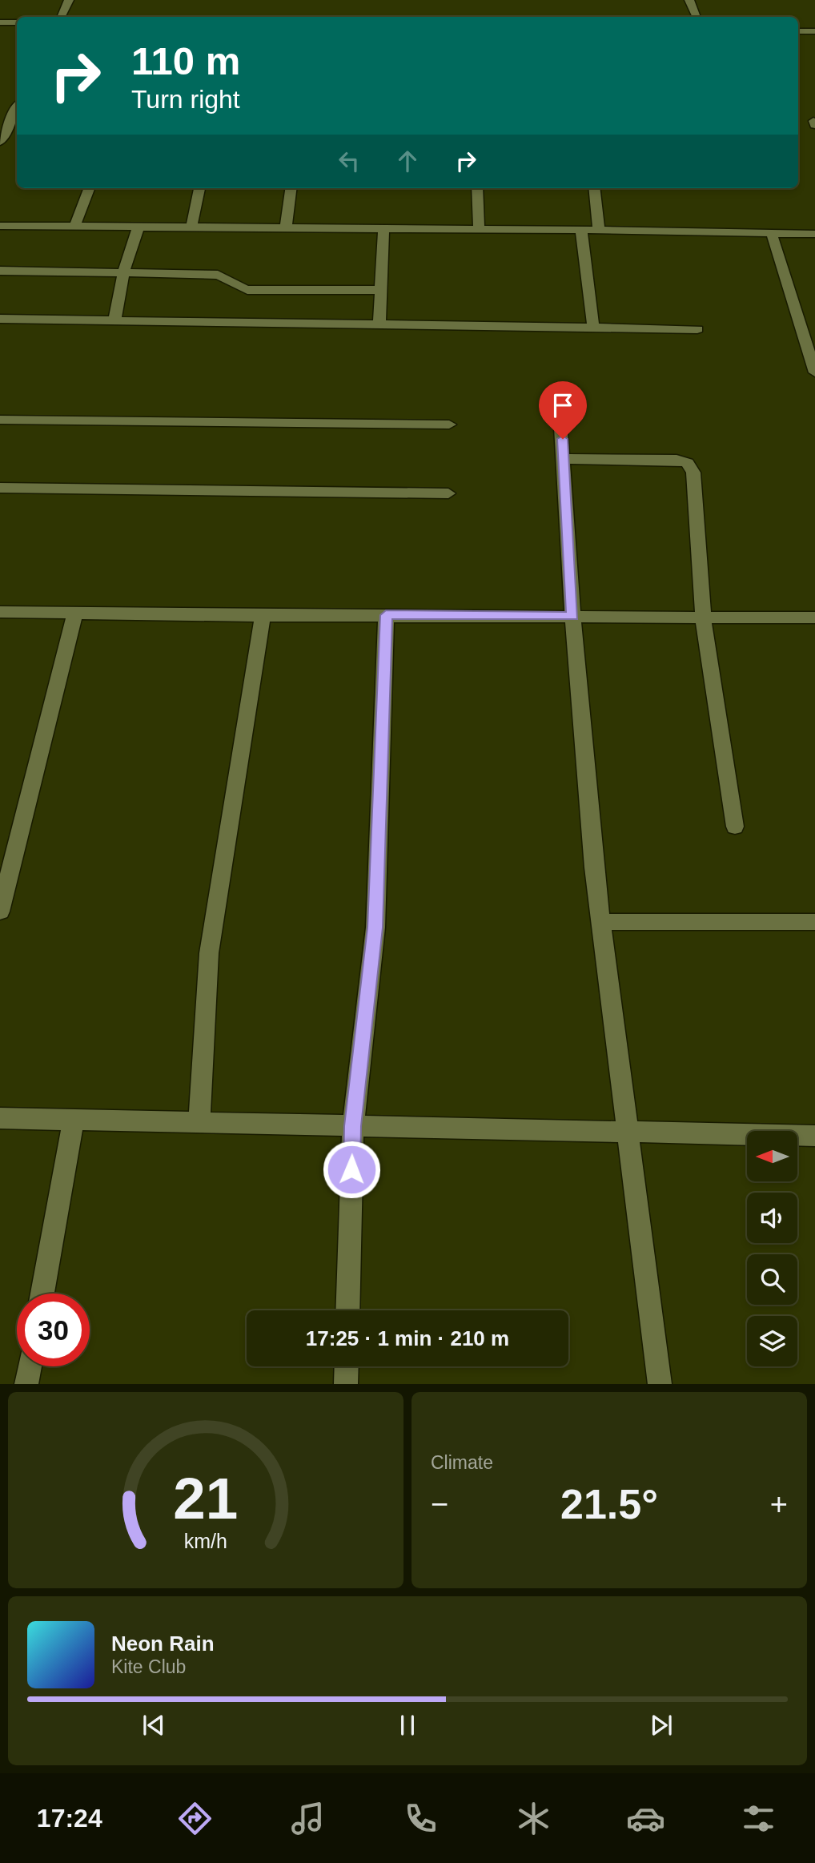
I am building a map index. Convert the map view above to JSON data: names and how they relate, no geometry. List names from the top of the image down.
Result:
{
  "north": "left",
  "page": {
    "turn": ["110 m", "Turn right"],
    "limit": "30",
    "trip": "17:25 · 1 min · 210 m",
    "tile": "Climate",
    "heat": ["−", "21.5°", "+"],
    "song": ["Neon Rain", "Kite Club"],
    "tabs": "17:24",
    "gauge": ["21", "km/h"]
  }
}
